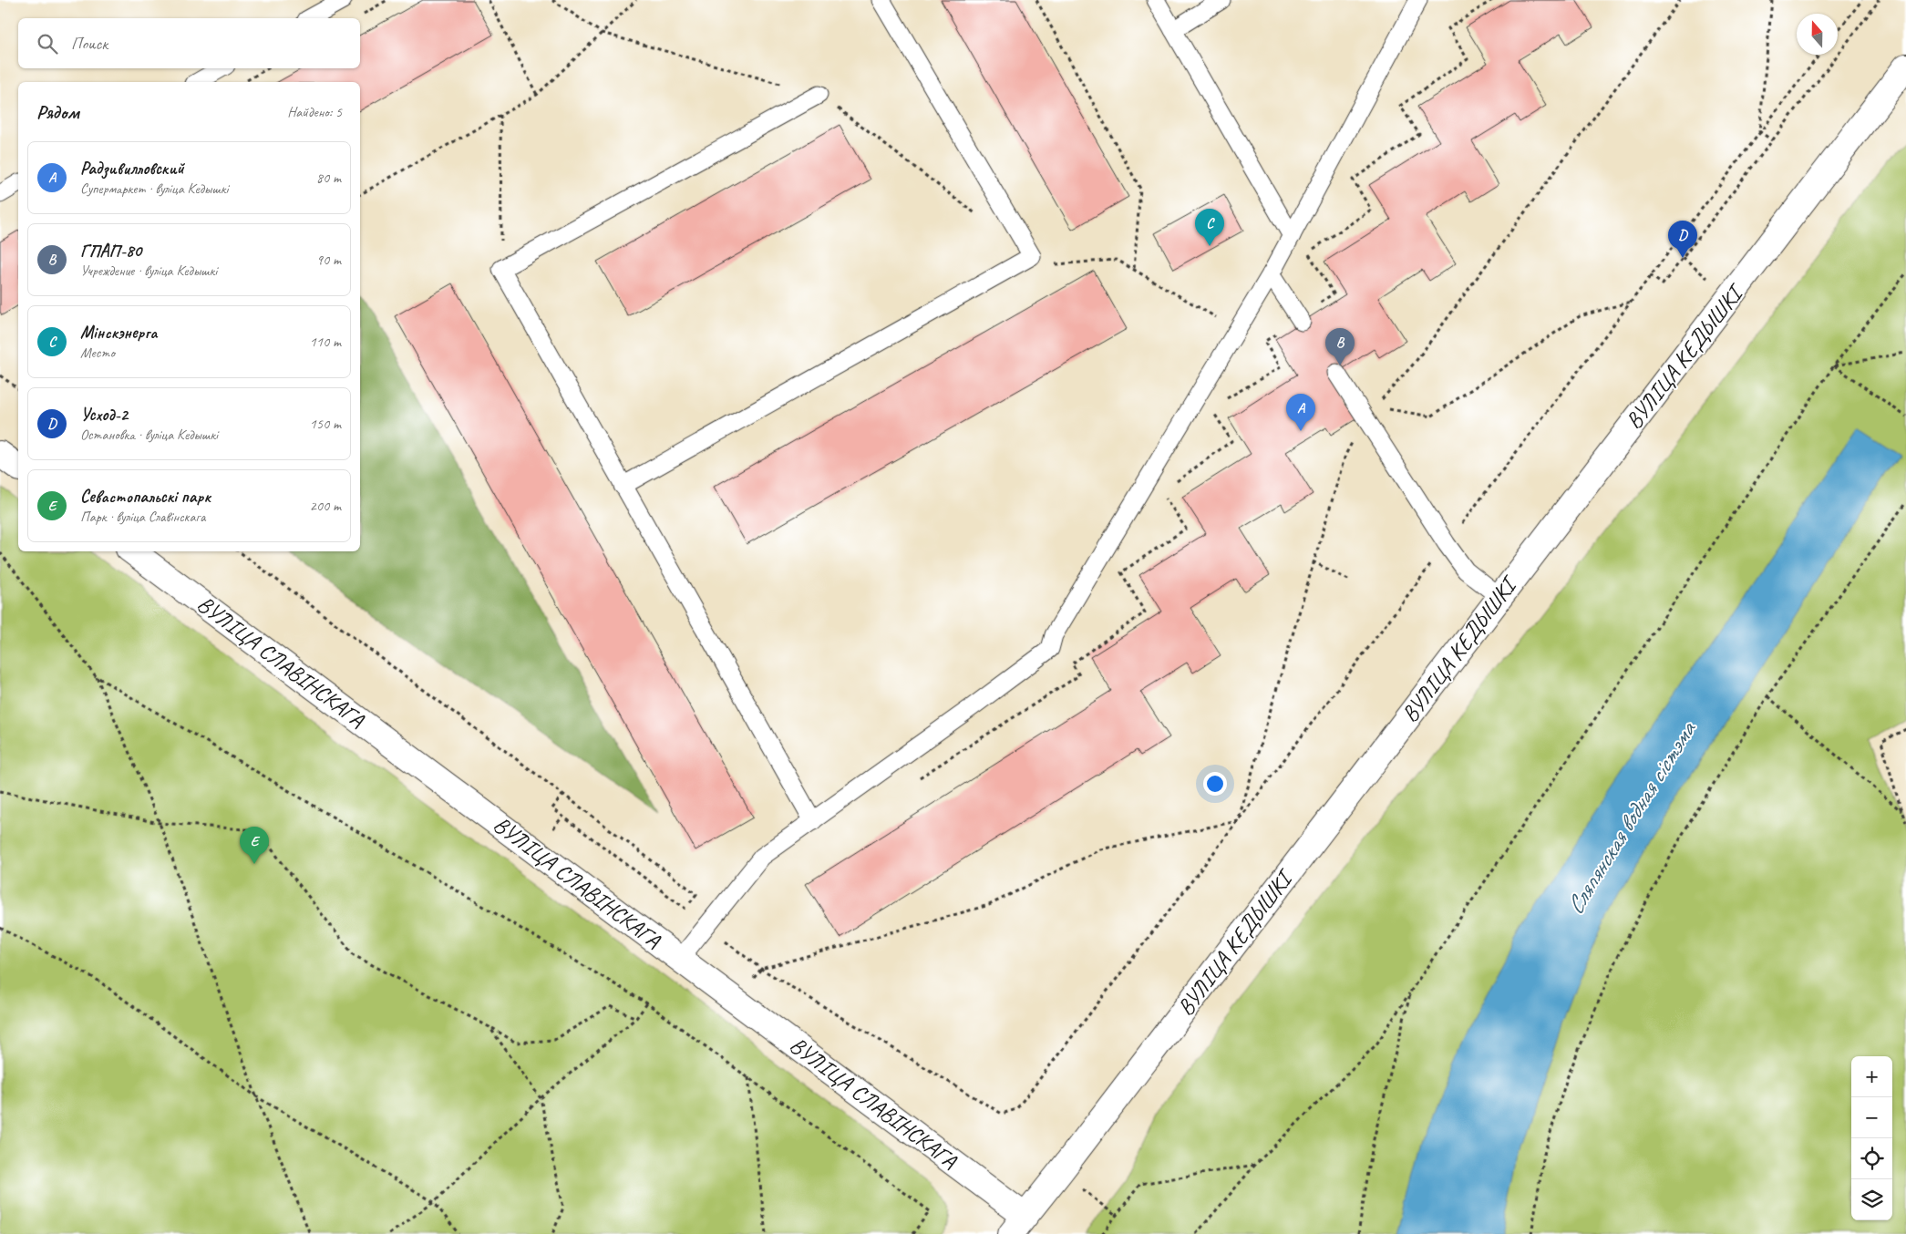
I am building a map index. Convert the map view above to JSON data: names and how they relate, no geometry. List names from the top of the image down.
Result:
{
  "streets": {
    "street": ["ВУЛІЦА КЕДЫШКІ", "ВУЛІЦА СЛАВІНСКАГА"]
  },
  "crossings": [
    ["ВУЛІЦА КЕДЫШКІ", "ВУЛІЦА СЛАВІНСКАГА"]
  ],
  "water": ["Сляпянская водная сістэма"],
  "north": "top",
  "page": {
    "search": "Поиск",
    "heading": ["Рядом", "Найдено: 5"],
    "list": [
      {
        "mark": "A",
        "name": "Радзивилловский",
        "note": "Супермаркет · вуліца Кедышкі",
        "value": "80 m"
      },
      {
        "mark": "B",
        "name": "ГПАП-80",
        "note": "Учреждение · вуліца Кедышкі",
        "value": "90 m"
      },
      {
        "mark": "C",
        "name": "Мінскэнерга",
        "note": "Место",
        "value": "110 m"
      },
      {
        "mark": "D",
        "name": "Усход-2",
        "note": "Остановка · вуліца Кедышкі",
        "value": "150 m"
      },
      {
        "mark": "E",
        "name": "Севастопальскі парк",
        "note": "Парк · вуліца Славінскага",
        "value": "200 m"
      }
    ],
    "pins": [
      "C",
      "D",
      "B",
      "A",
      "E"
    ],
    "map_buttons": ["+", "−"]
  }
}
